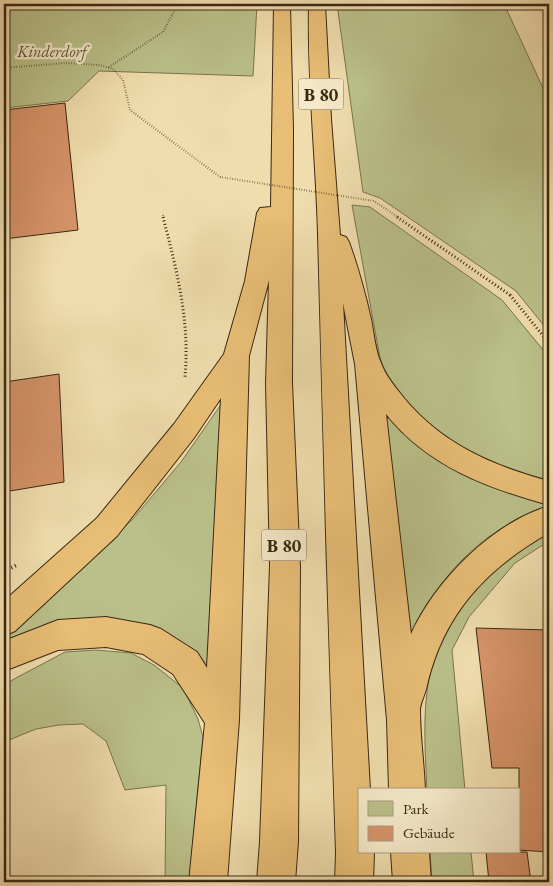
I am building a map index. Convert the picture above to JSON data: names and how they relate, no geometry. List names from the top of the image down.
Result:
{
  "streets": {
    "highway": ["B 80"]
  },
  "parks": ["Kinderdorf"],
  "legend": ["Park", "Gebäude"]
}
